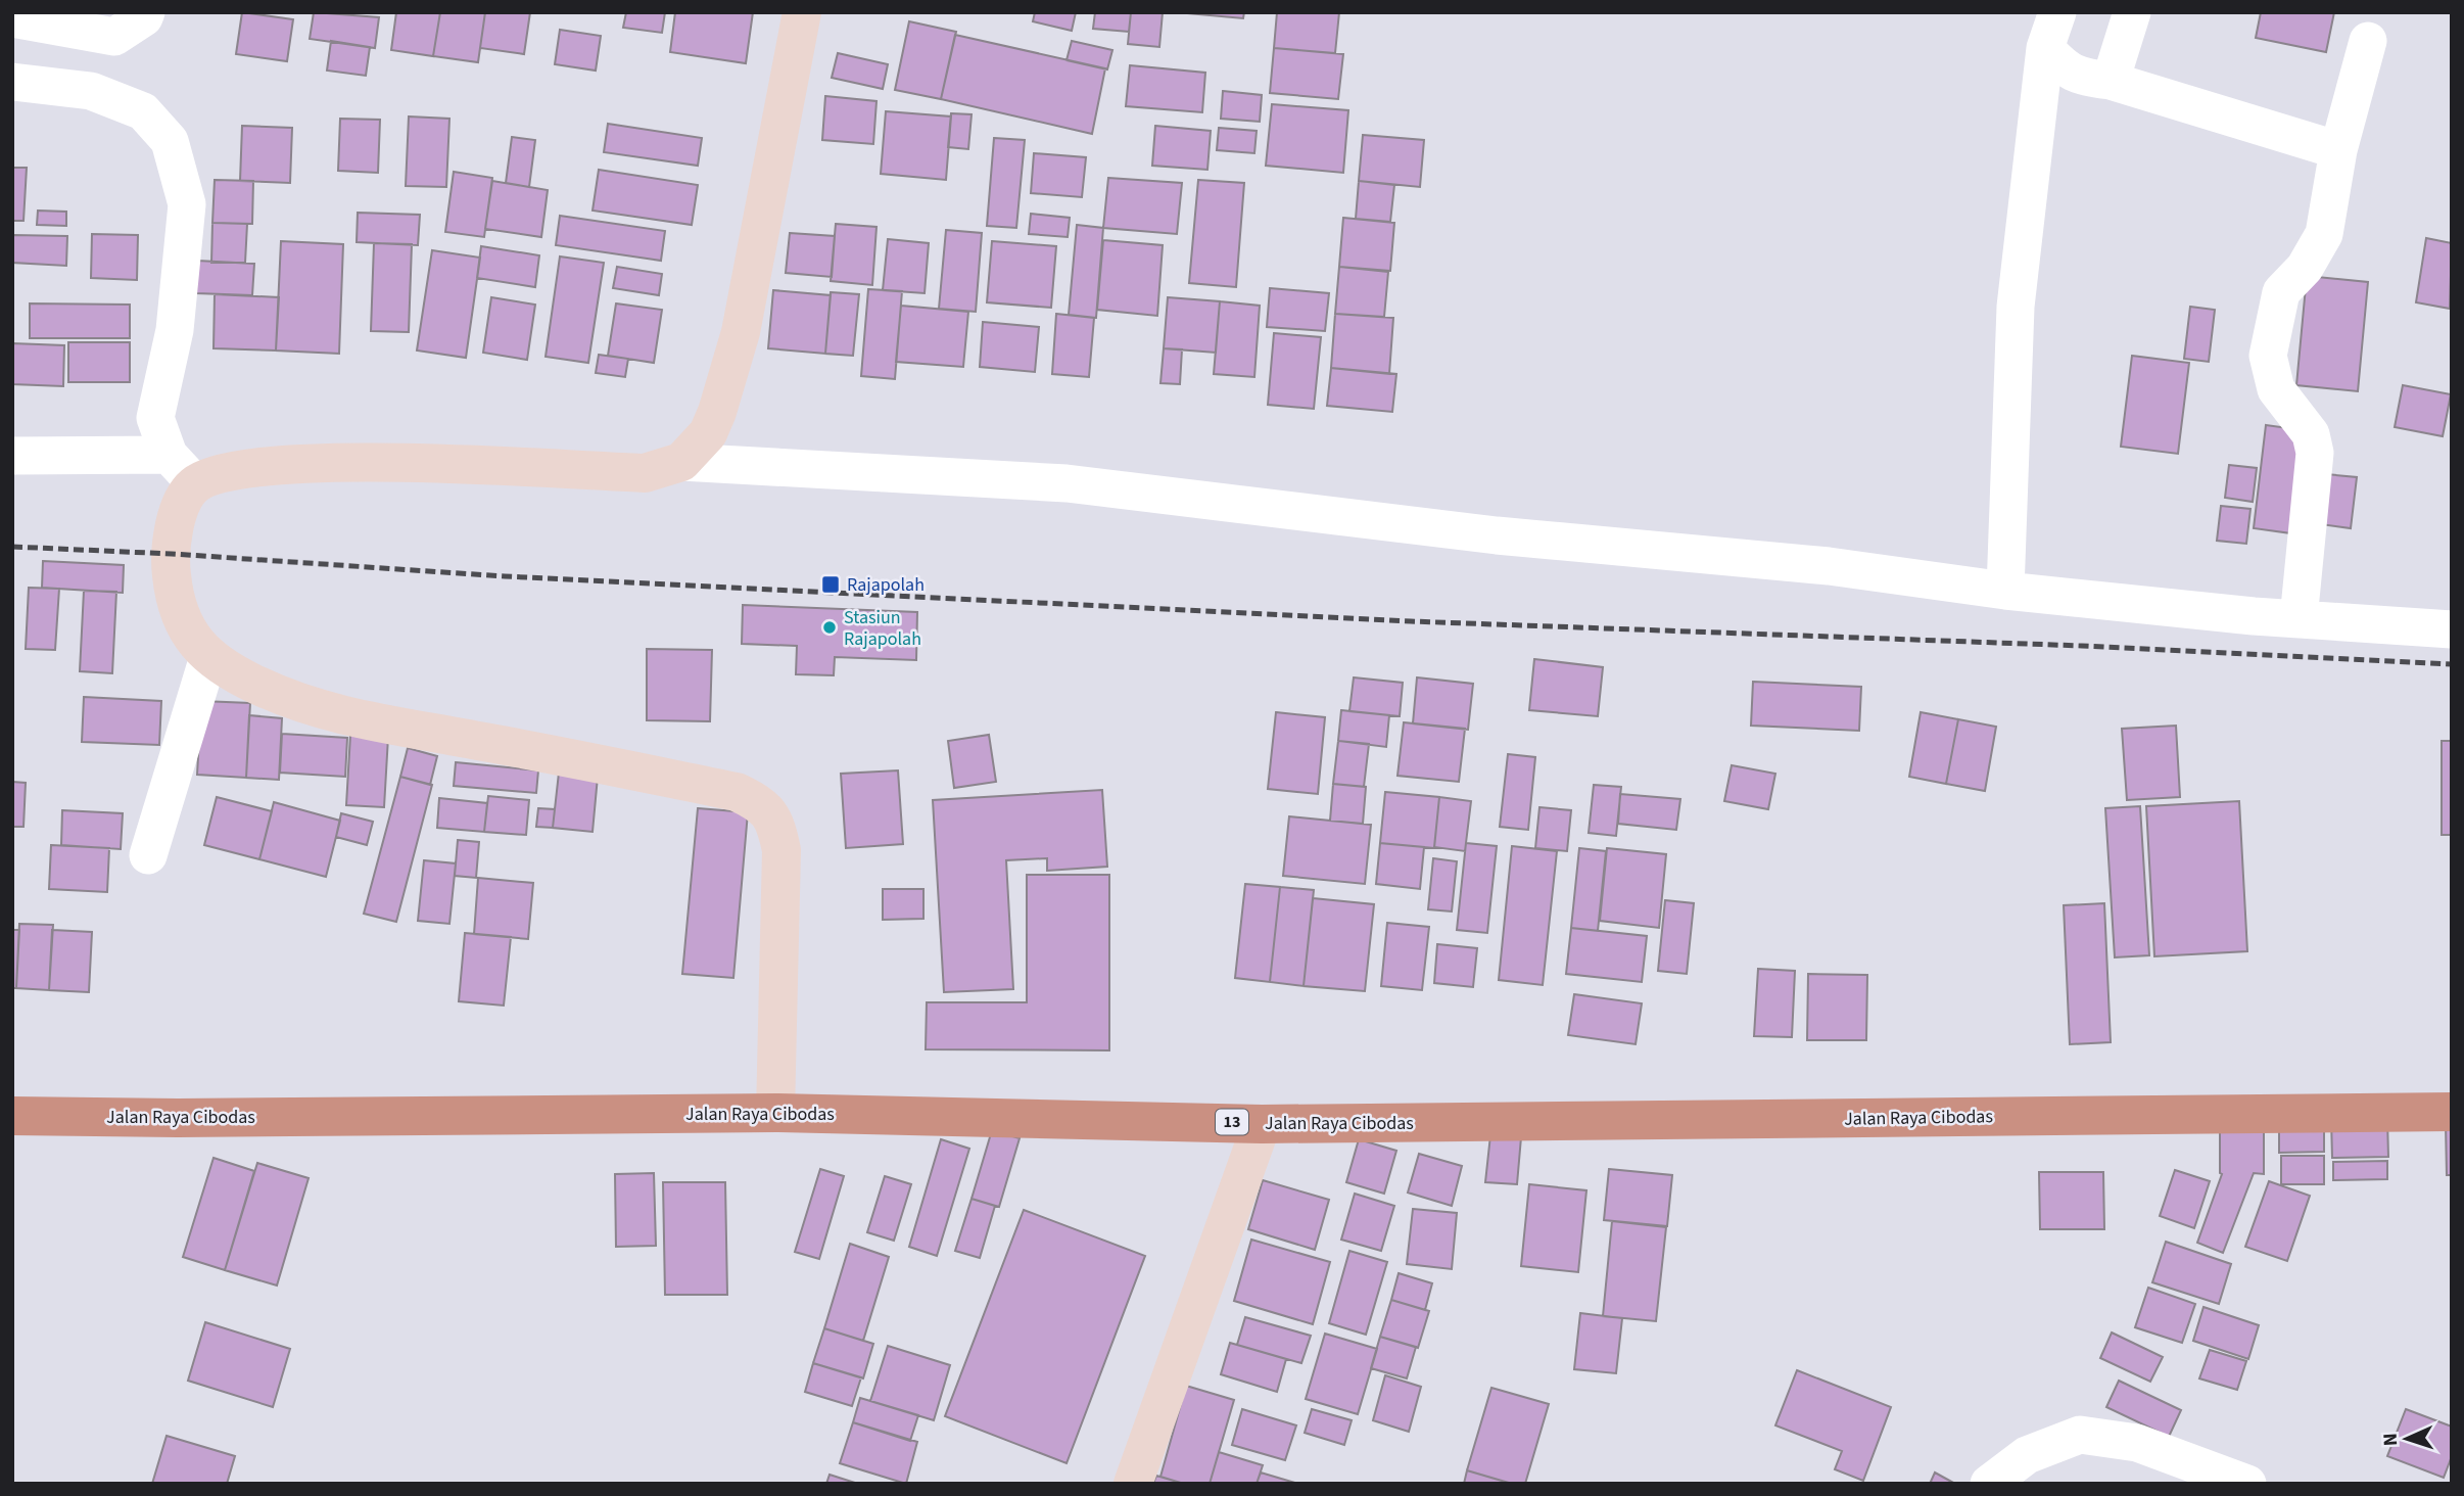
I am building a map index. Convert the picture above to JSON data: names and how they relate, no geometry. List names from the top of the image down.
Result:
{
  "streets": {
    "highway": ["Jalan Raya Cibodas", "13"]
  },
  "places": {
    "transit": ["Rajapolah"],
    "other": ["Stasiun Rajapolah"]
  },
  "north": "left"
}
